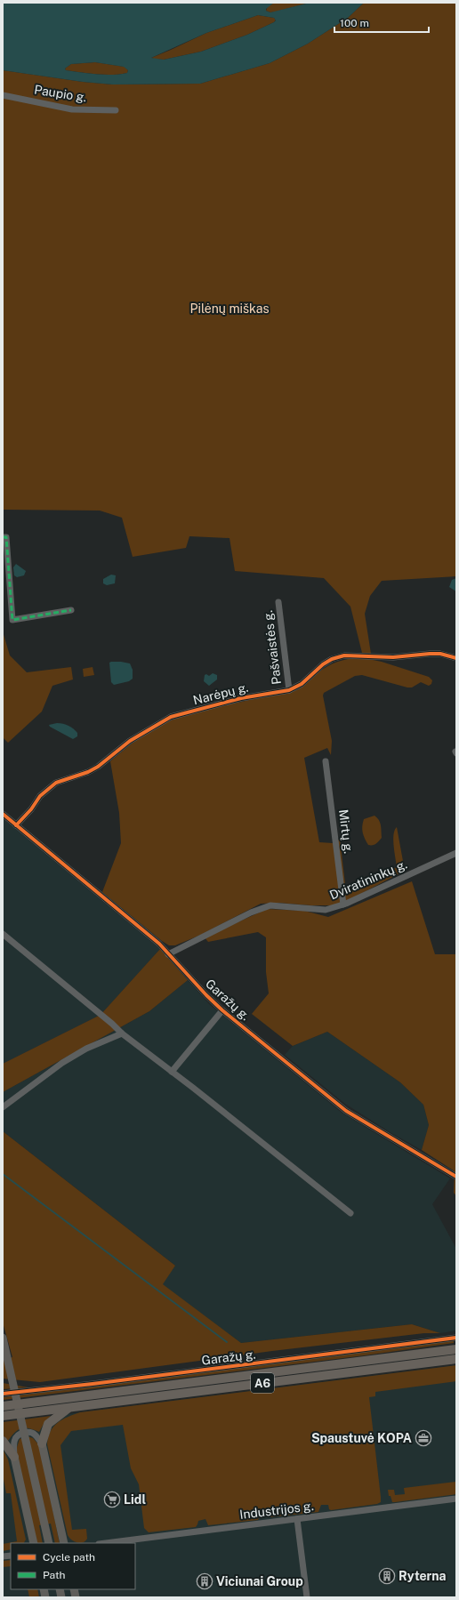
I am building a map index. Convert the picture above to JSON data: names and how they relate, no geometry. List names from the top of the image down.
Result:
{
  "streets": {
    "highway": ["A6"],
    "street": [
      "Paupio g.",
      "Pašvaistės g.",
      "Narėpų g.",
      "Mirtų g.",
      "Dviratininkų g.",
      "Garažų g.",
      "Industrijos g."
    ]
  },
  "crossings": [
    ["Pašvaistės g.", "Narėpų g."],
    ["Narėpų g.", "Garažų g."],
    ["Mirtų g.", "Dviratininkų g."],
    ["Dviratininkų g.", "Garažų g."]
  ],
  "parks": ["Pilėnų miškas"],
  "places": {
    "office": ["Spaustuvė KOPA"],
    "supermarket": ["Lidl"],
    "building": ["Ryterna", "Viciunai Group"]
  },
  "legend": ["Cycle path", "Path"],
  "scale_bar": "100 m"
}
